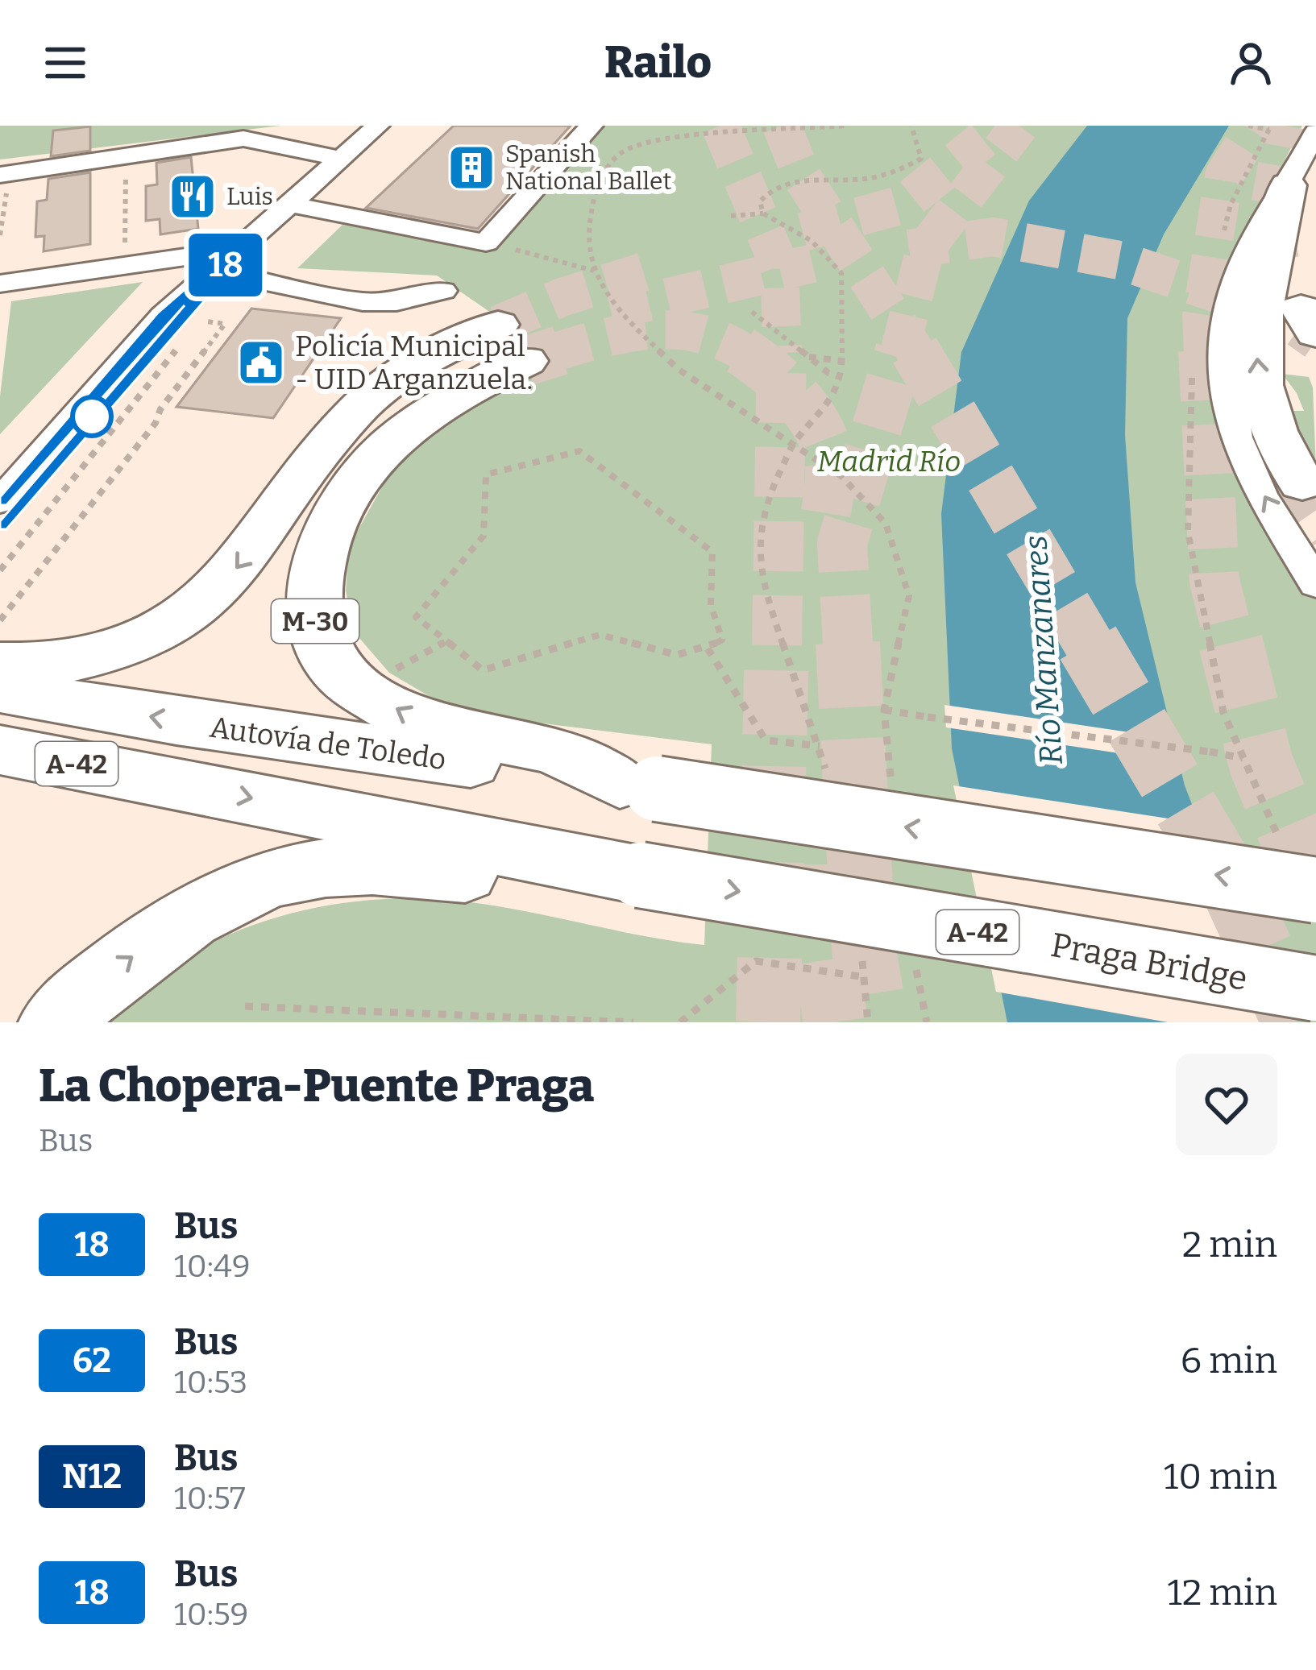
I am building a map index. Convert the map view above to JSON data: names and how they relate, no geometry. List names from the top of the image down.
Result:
{
  "streets": {
    "highway": [
      "M-30",
      "Autovía de Toledo",
      "A-42",
      "Praga Bridge"
    ]
  },
  "crossings": [
    ["M-30", "Autovía de Toledo"],
    ["M-30", "A-42"],
    ["Autovía de Toledo", "A-42"],
    ["A-42", "Praga Bridge"]
  ],
  "water": ["Río Manzanares"],
  "parks": ["Madrid Río"],
  "places": {
    "building": ["Spanish National Ballet"],
    "restaurant": ["Luis"],
    "public building": ["Policía Municipal - UID Arganzuela."]
  },
  "lines": ["bus line 18"],
  "page": {
    "header": "Railo",
    "on_map": "18",
    "heading": ["La Chopera-Puente Praga", "Bus"],
    "list": [
      {
        "mark": "18",
        "name": "Bus",
        "note": "10:49",
        "value": "2 min"
      },
      {
        "mark": "62",
        "name": "Bus",
        "note": "10:53",
        "value": "6 min"
      },
      {
        "mark": "N12",
        "name": "Bus",
        "note": "10:57",
        "value": "10 min"
      },
      {
        "mark": "18",
        "name": "Bus",
        "note": "10:59",
        "value": "12 min"
      }
    ]
  }
}
